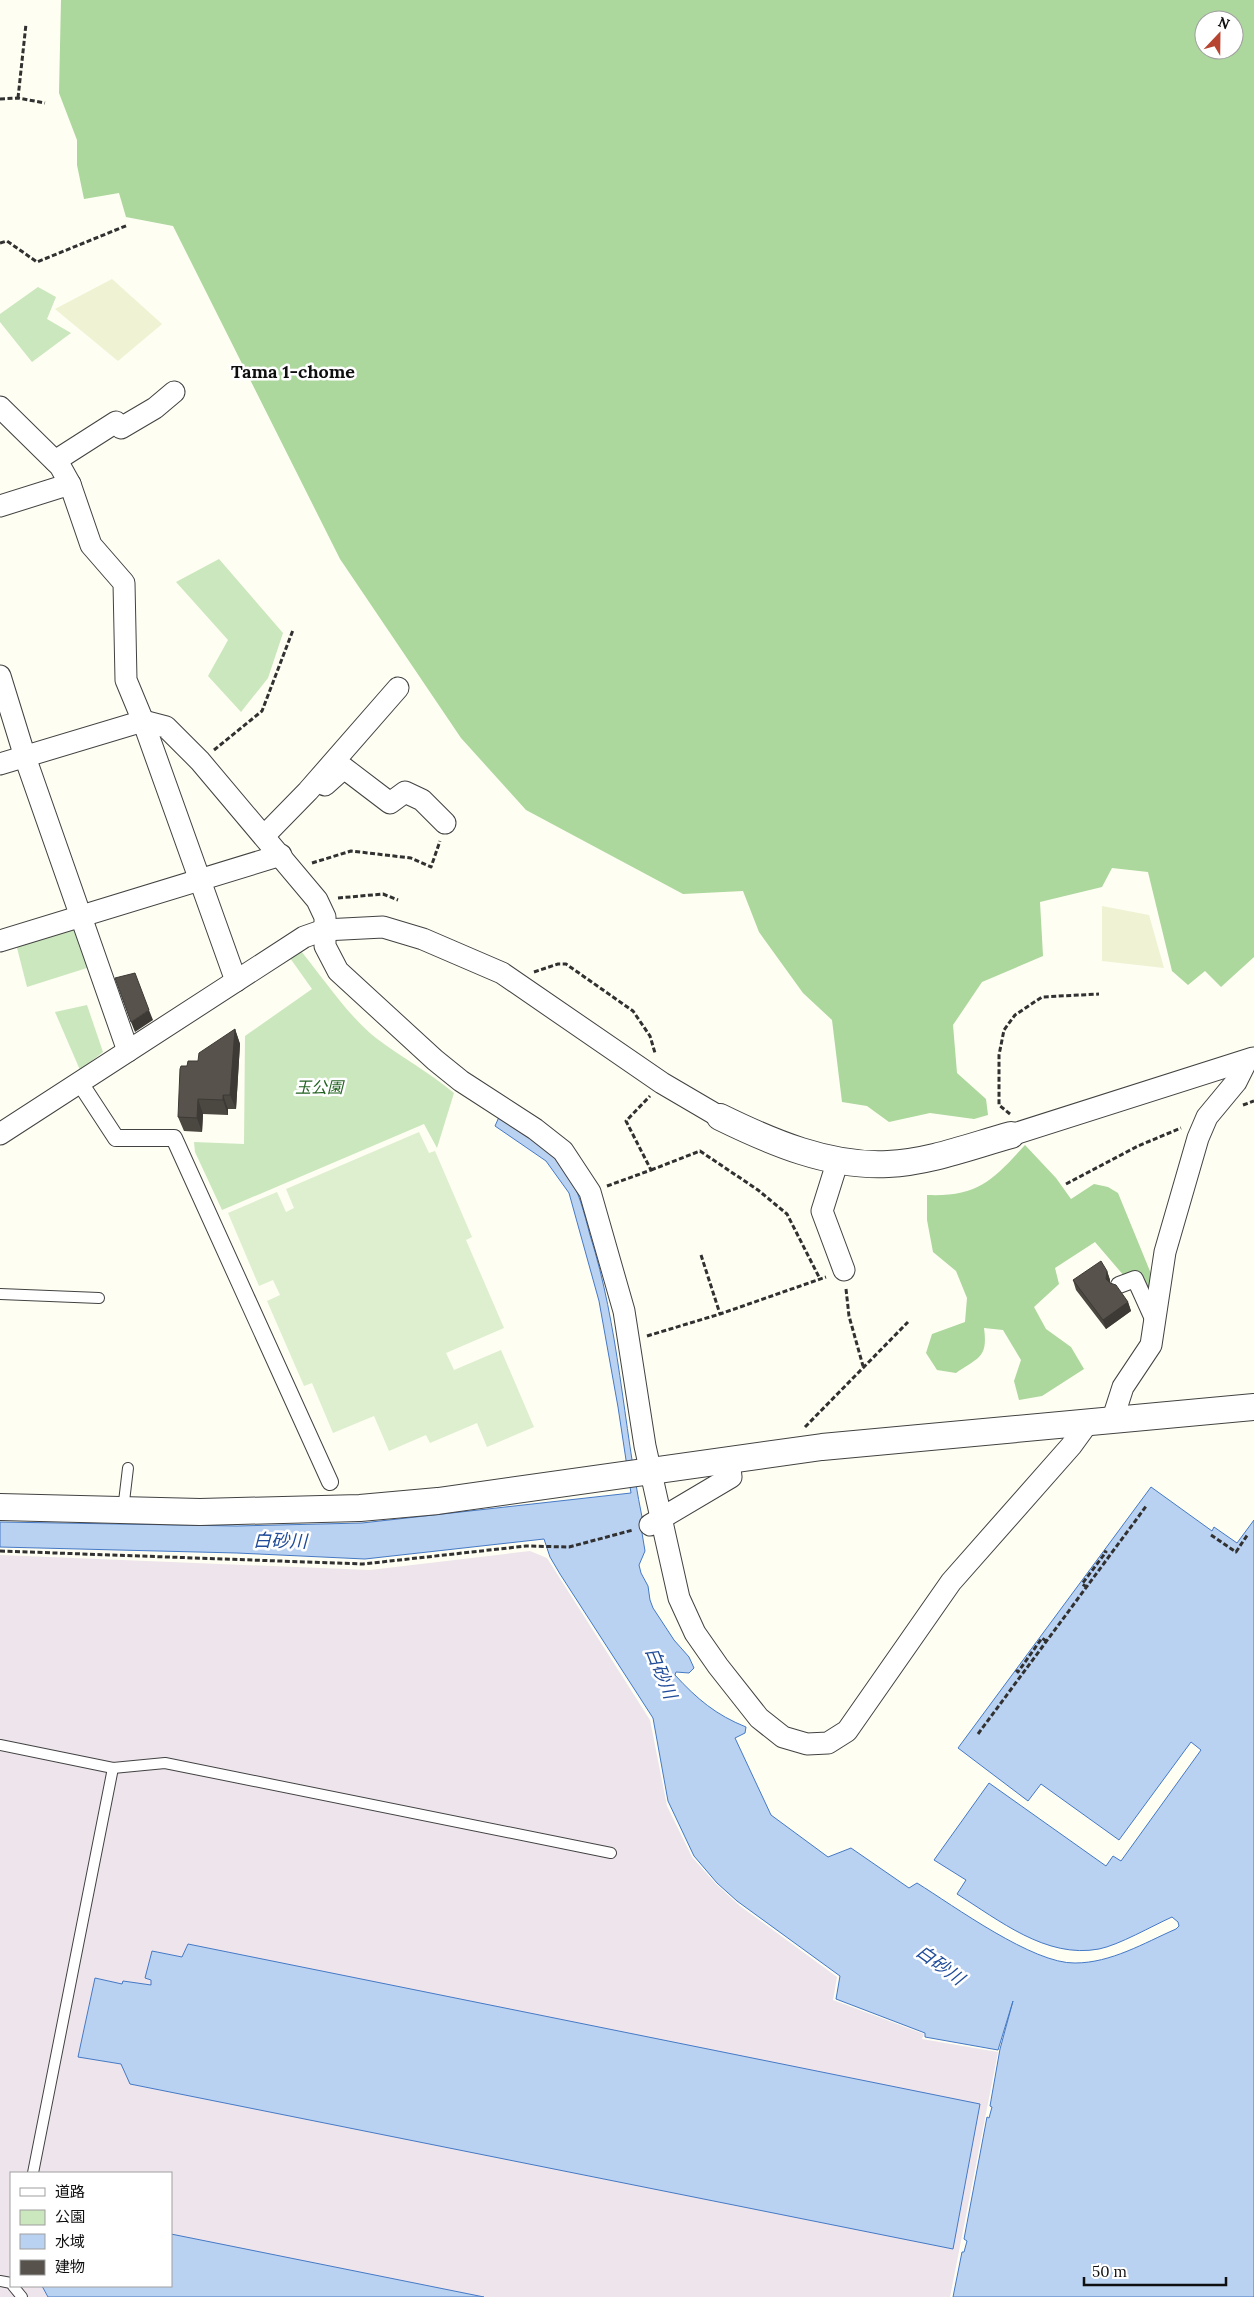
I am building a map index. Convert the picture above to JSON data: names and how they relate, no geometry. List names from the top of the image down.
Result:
{
  "districts": ["Tama 1-chome"],
  "water": ["白砂川"],
  "parks": ["玉公園"],
  "legend": [
    "道路",
    "公園",
    "水域",
    "建物"
  ],
  "scale_bar": "50 m",
  "north": "top"
}
